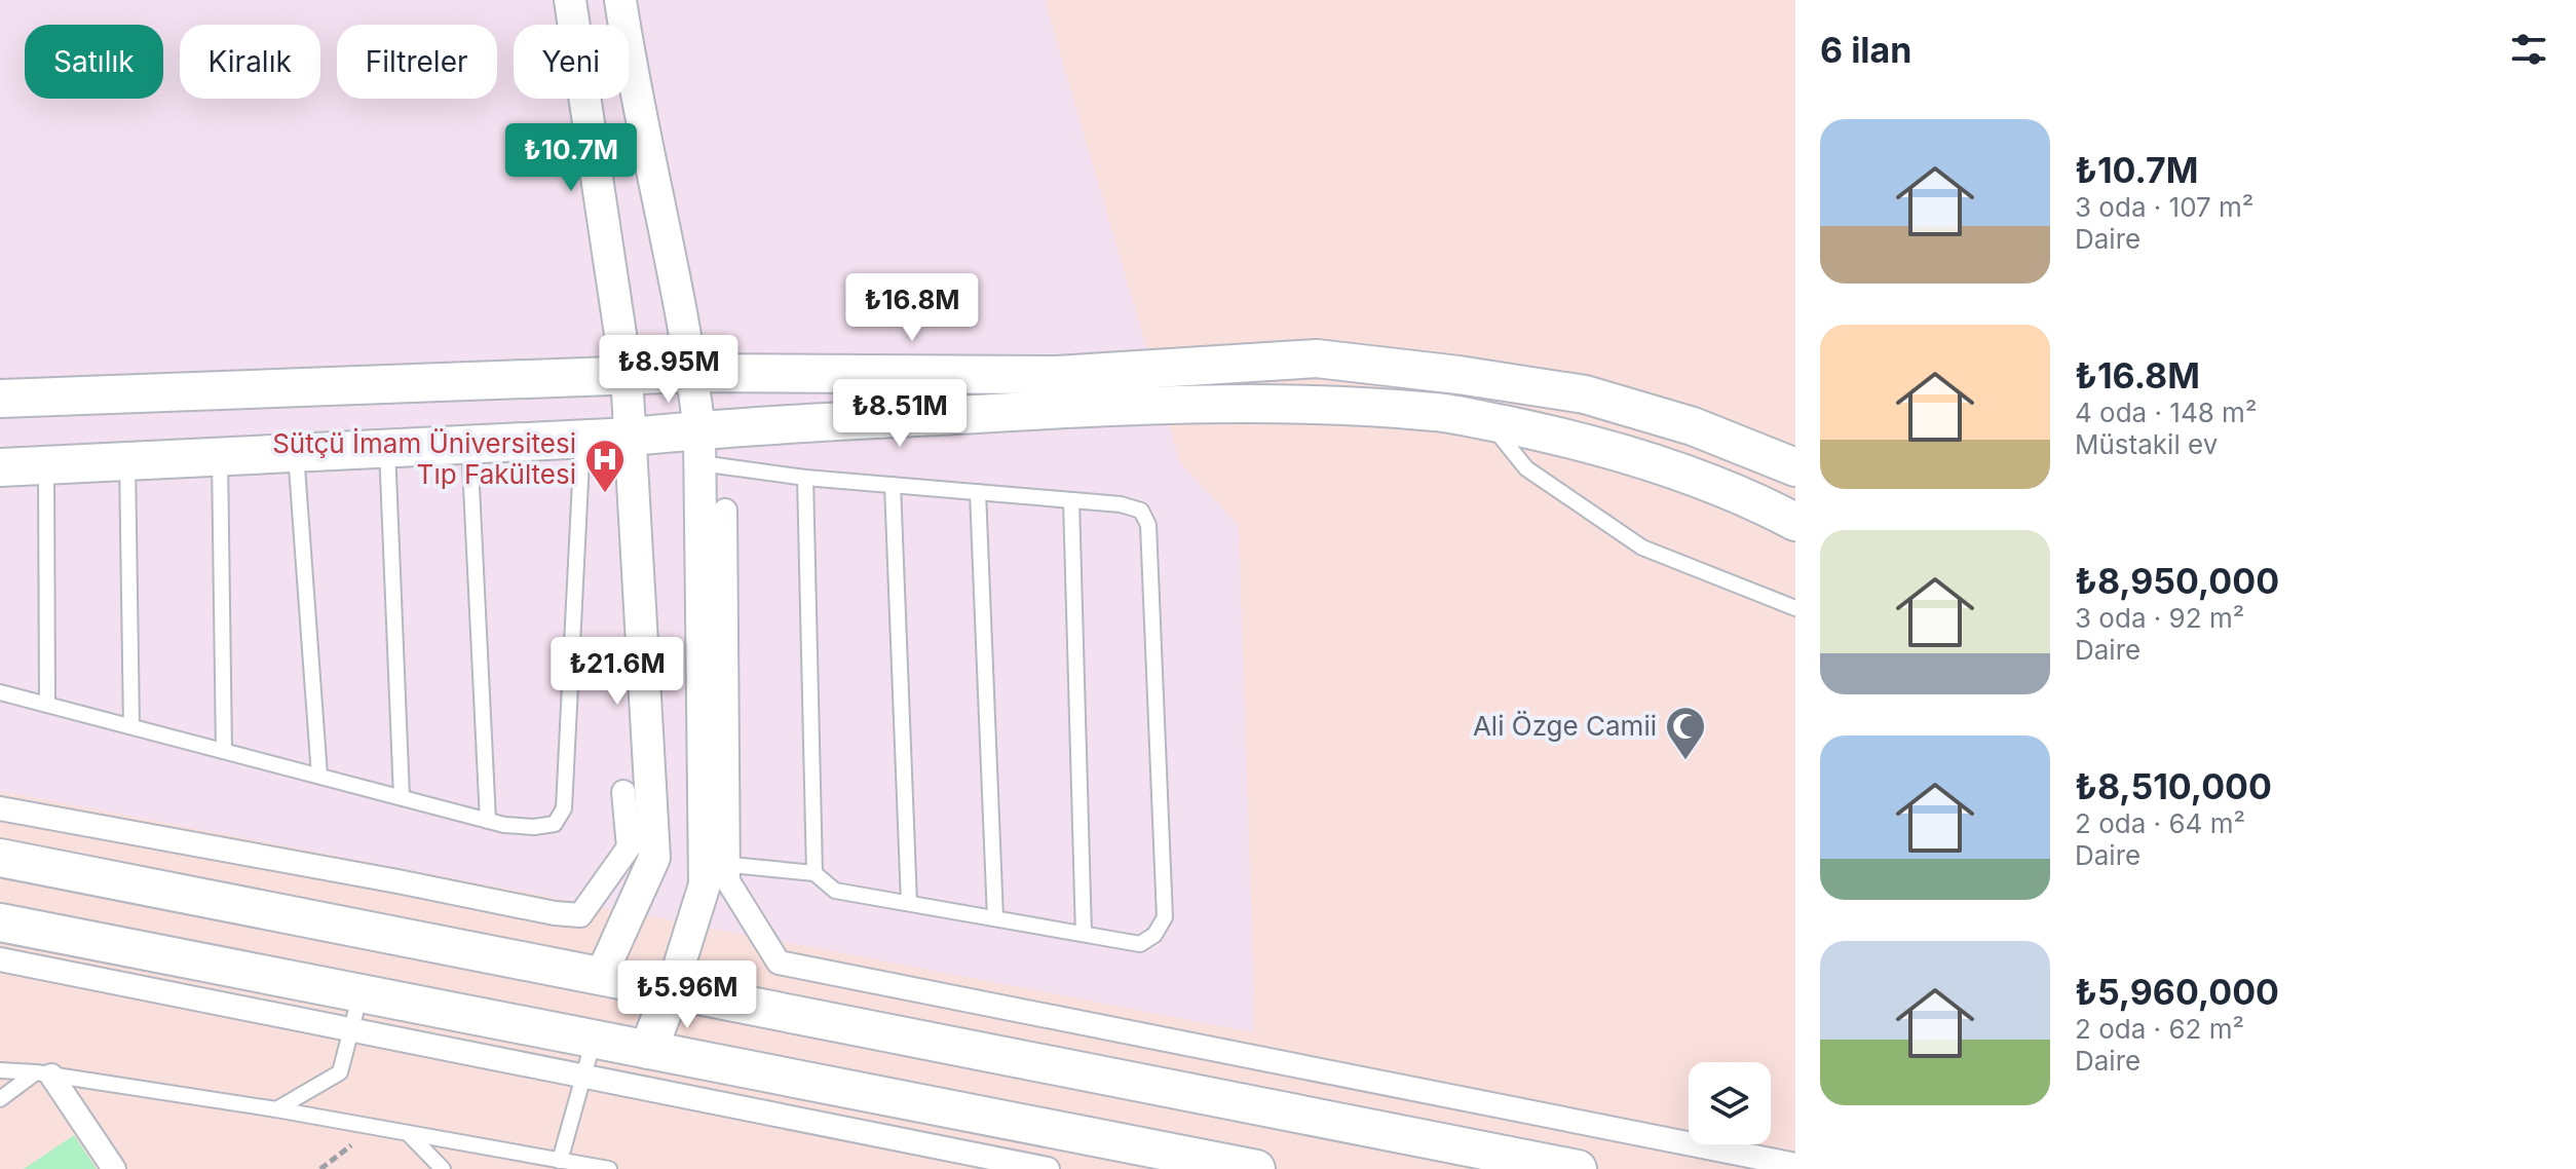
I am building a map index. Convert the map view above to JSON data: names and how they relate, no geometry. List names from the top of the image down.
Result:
{
  "places": {
    "hospital": ["Sütçü İmam Üniversitesi Tıp Fakültesi"],
    "mosque": ["Ali Özge Camii"]
  },
  "page": {
    "heading": "6 ilan",
    "chip": [
      "Satılık",
      "Kiralık",
      "Filtreler",
      "Yeni"
    ],
    "list": [
      {
        "name": "₺10.7M",
        "note": "3 oda · 107 m² · Daire"
      },
      {
        "name": "₺16.8M",
        "note": "4 oda · 148 m² · Müstakil ev"
      },
      {
        "name": "₺8,950,000",
        "note": "3 oda · 92 m² · Daire"
      },
      {
        "name": "₺8,510,000",
        "note": "2 oda · 64 m² · Daire"
      },
      {
        "name": "₺5,960,000",
        "note": "2 oda · 62 m² · Daire"
      }
    ],
    "price": [
      "₺10.7M",
      "₺16.8M",
      "₺8.95M",
      "₺8.51M",
      "₺21.6M",
      "₺5.96M"
    ]
  }
}
